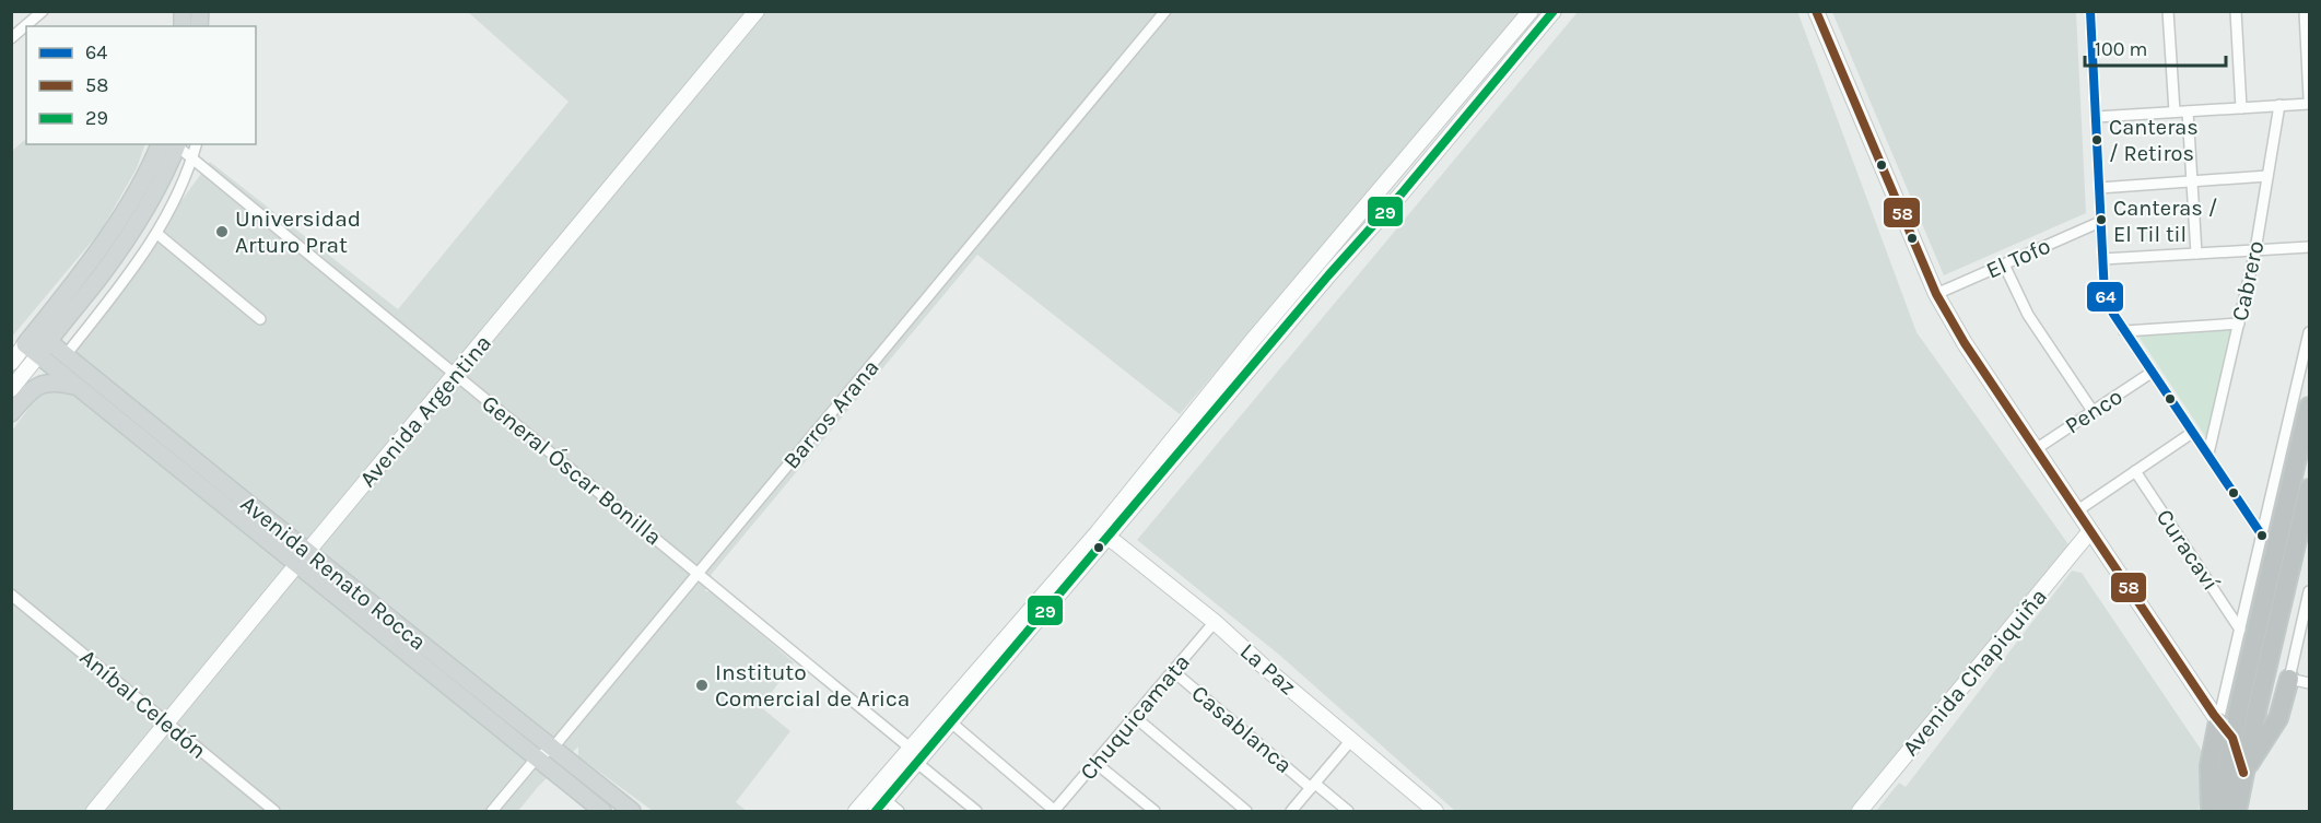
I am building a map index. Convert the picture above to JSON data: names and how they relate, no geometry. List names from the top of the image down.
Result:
{
  "streets": {
    "main road": ["Avenida Renato Rocca"],
    "street": [
      "El Tofo",
      "Cabrero",
      "Avenida Argentina",
      "Penco",
      "Barros Arana",
      "General Óscar Bonilla",
      "Curacaví",
      "La Paz",
      "Avenida Chapiquiña",
      "Aníbal Celedón",
      "Chuquicamata",
      "Casablanca"
    ]
  },
  "crossings": [
    ["Avenida Argentina", "General Óscar Bonilla"],
    ["Avenida Argentina", "Avenida Renato Rocca"],
    ["Avenida Argentina", "Aníbal Celedón"],
    ["Barros Arana", "General Óscar Bonilla"],
    ["Barros Arana", "Avenida Renato Rocca"],
    ["La Paz", "Chuquicamata"],
    ["Chuquicamata", "Casablanca"]
  ],
  "places": [
    "Canteras / Retiros",
    "Canteras / El Til til",
    "Universidad Arturo Prat",
    "Instituto Comercial de Arica"
  ],
  "lines": ["transit line 64", "transit line 58", "transit line 29"],
  "legend": ["64", "58", "29"],
  "scale_bar": "100 m"
}
